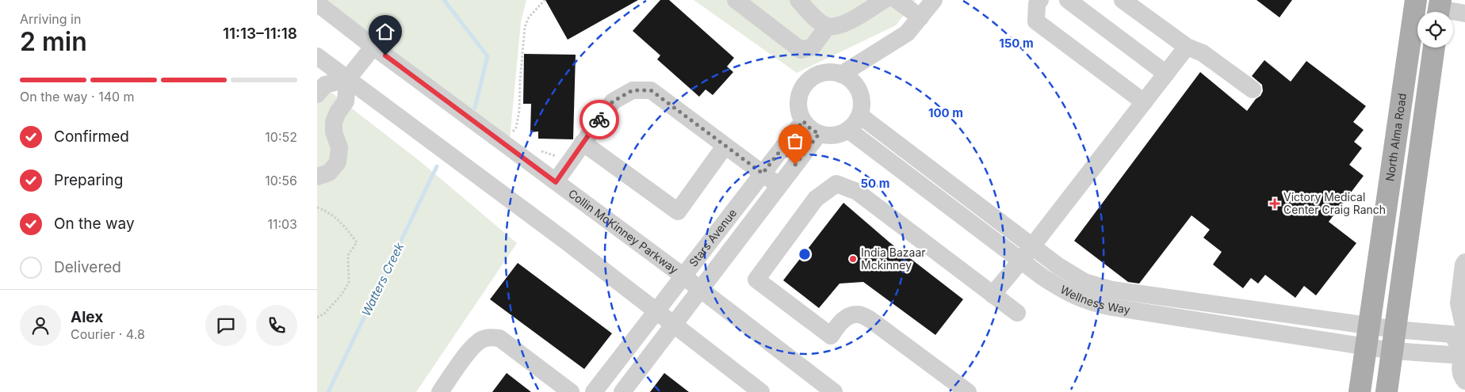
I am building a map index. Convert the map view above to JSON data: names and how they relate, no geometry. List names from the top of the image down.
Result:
{
  "streets": {
    "main road": ["North Alma Road"],
    "street": ["Collin McKinney Parkway", "Stars Avenue", "Wellness Way"]
  },
  "crossings": [
    ["North Alma Road", "Wellness Way"],
    ["Collin McKinney Parkway", "Stars Avenue"],
    ["Stars Avenue", "Wellness Way"]
  ],
  "water": ["Watters Creek"],
  "places": {
    "health": ["Victory Medical Center Craig Ranch"],
    "other": ["India Bazaar Mckinney"]
  },
  "page": {
    "heading": ["2 min", "Arriving in", "11:13–11:18"],
    "panel": ["Alex", "Courier · 4.8"],
    "bar": "On the way · 140 m",
    "list": [
      ["Confirmed", "10:52"],
      ["Preparing", "10:56"],
      ["On the way", "11:03"],
      "Delivered"
    ]
  },
  "rings": ["150 m", "100 m", "50 m"]
}
